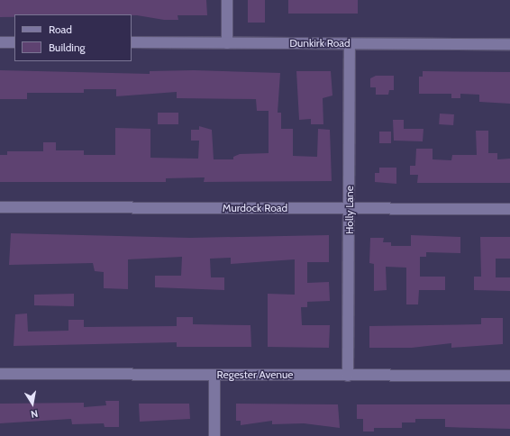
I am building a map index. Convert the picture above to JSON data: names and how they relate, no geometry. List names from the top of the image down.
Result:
{
  "streets": {
    "street": [
      "Dunkirk Road",
      "Murdock Road",
      "Holly Lane",
      "Regester Avenue"
    ]
  },
  "crossings": [
    ["Dunkirk Road", "Holly Lane"],
    ["Murdock Road", "Holly Lane"],
    ["Holly Lane", "Regester Avenue"]
  ],
  "legend": ["Road", "Building"],
  "north": "bottom"
}
